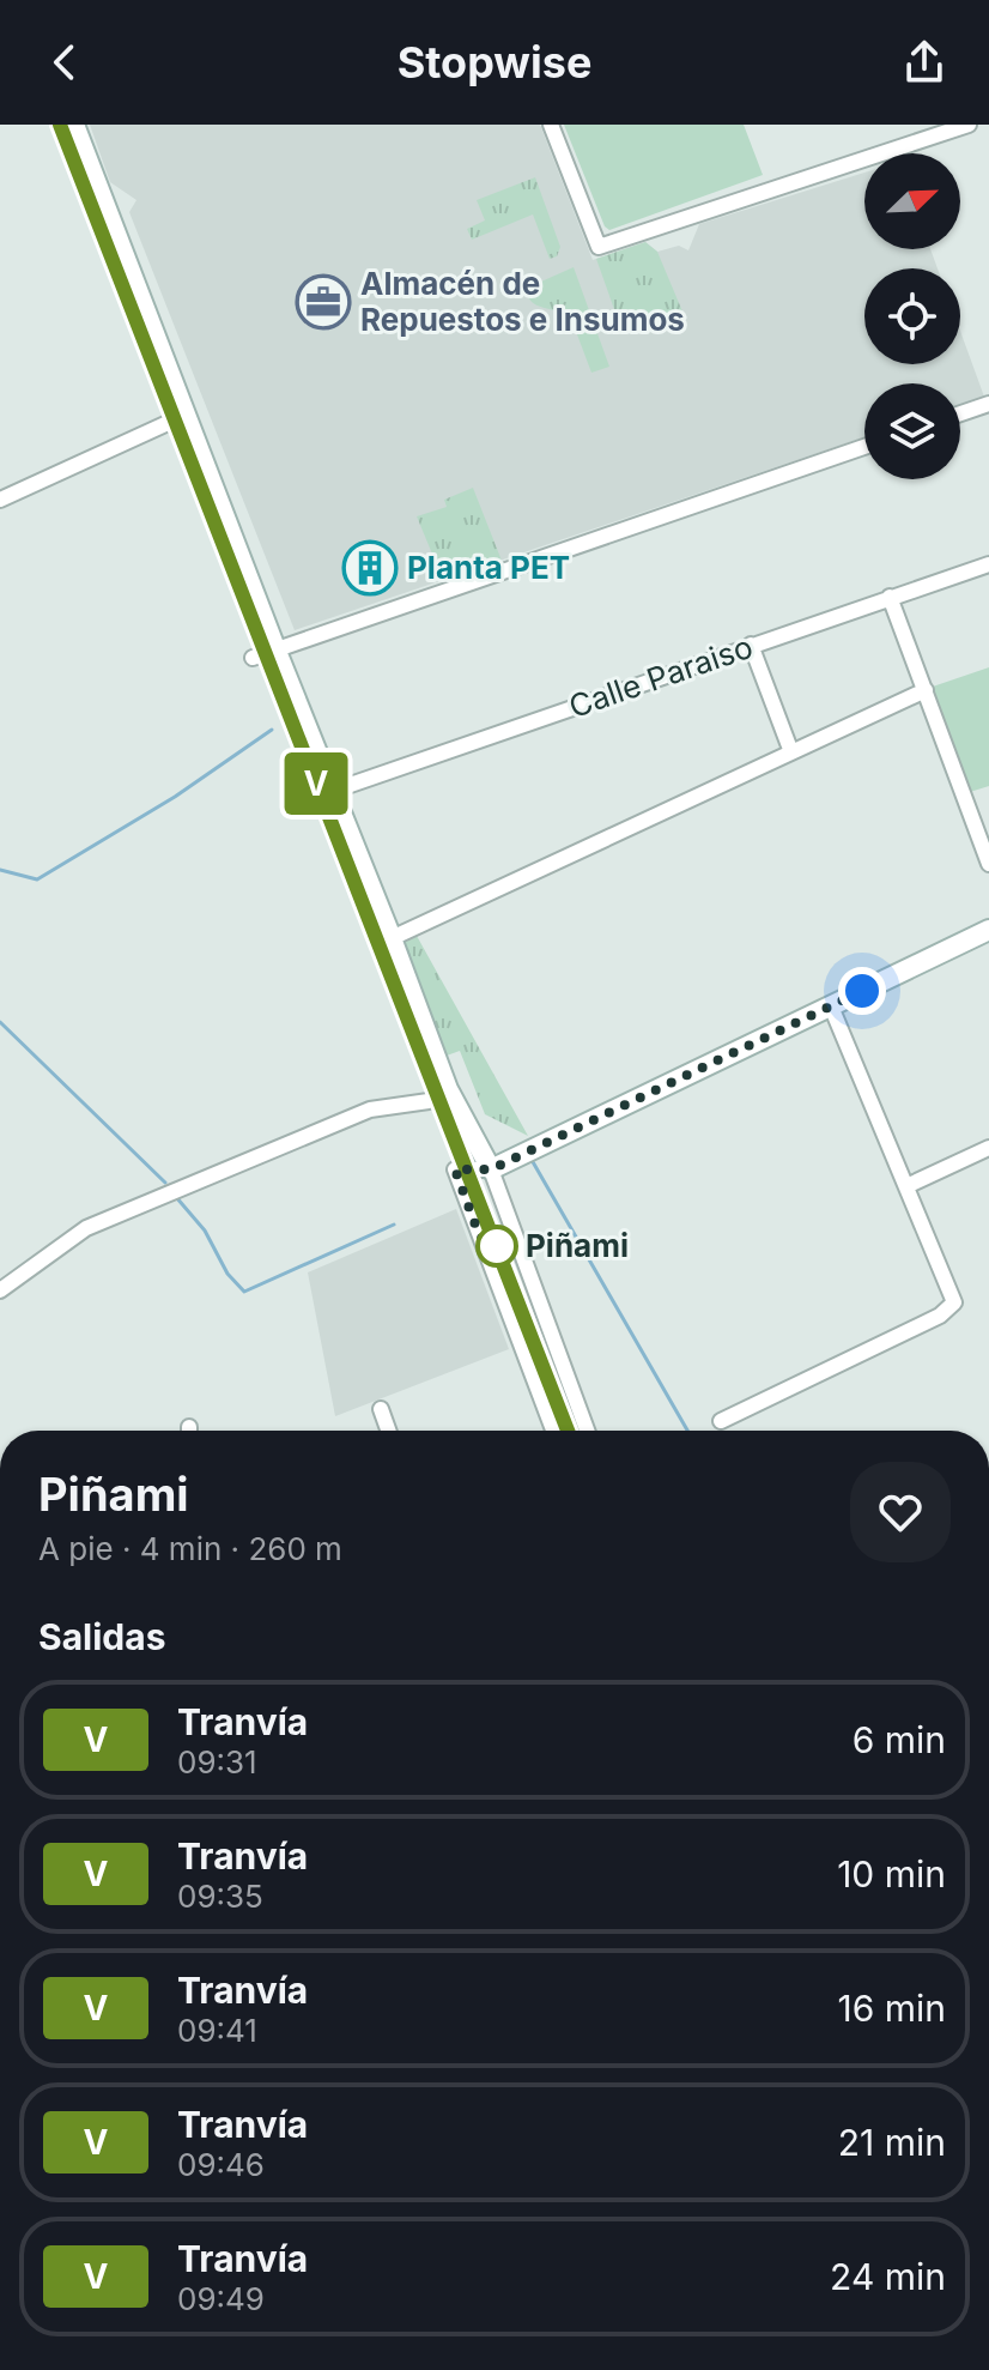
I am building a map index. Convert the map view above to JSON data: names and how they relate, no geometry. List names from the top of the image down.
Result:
{
  "streets": {
    "street": ["Calle Paraiso"]
  },
  "places": {
    "office": ["Almacén de Repuestos e Insumos"],
    "building": ["Planta PET"],
    "other": ["Piñami"]
  },
  "lines": ["tram line V"],
  "north": "top right",
  "page": {
    "header": "Stopwise",
    "on_map": "V",
    "heading": [
      ["Piñami", "A pie · 4 min · 260 m"],
      "Salidas"
    ],
    "list": [
      {
        "mark": "V",
        "name": "Tranvía",
        "note": "09:31",
        "value": "6 min"
      },
      {
        "mark": "V",
        "name": "Tranvía",
        "note": "09:35",
        "value": "10 min"
      },
      {
        "mark": "V",
        "name": "Tranvía",
        "note": "09:41",
        "value": "16 min"
      },
      {
        "mark": "V",
        "name": "Tranvía",
        "note": "09:46",
        "value": "21 min"
      },
      {
        "mark": "V",
        "name": "Tranvía",
        "note": "09:49",
        "value": "24 min"
      }
    ]
  }
}
